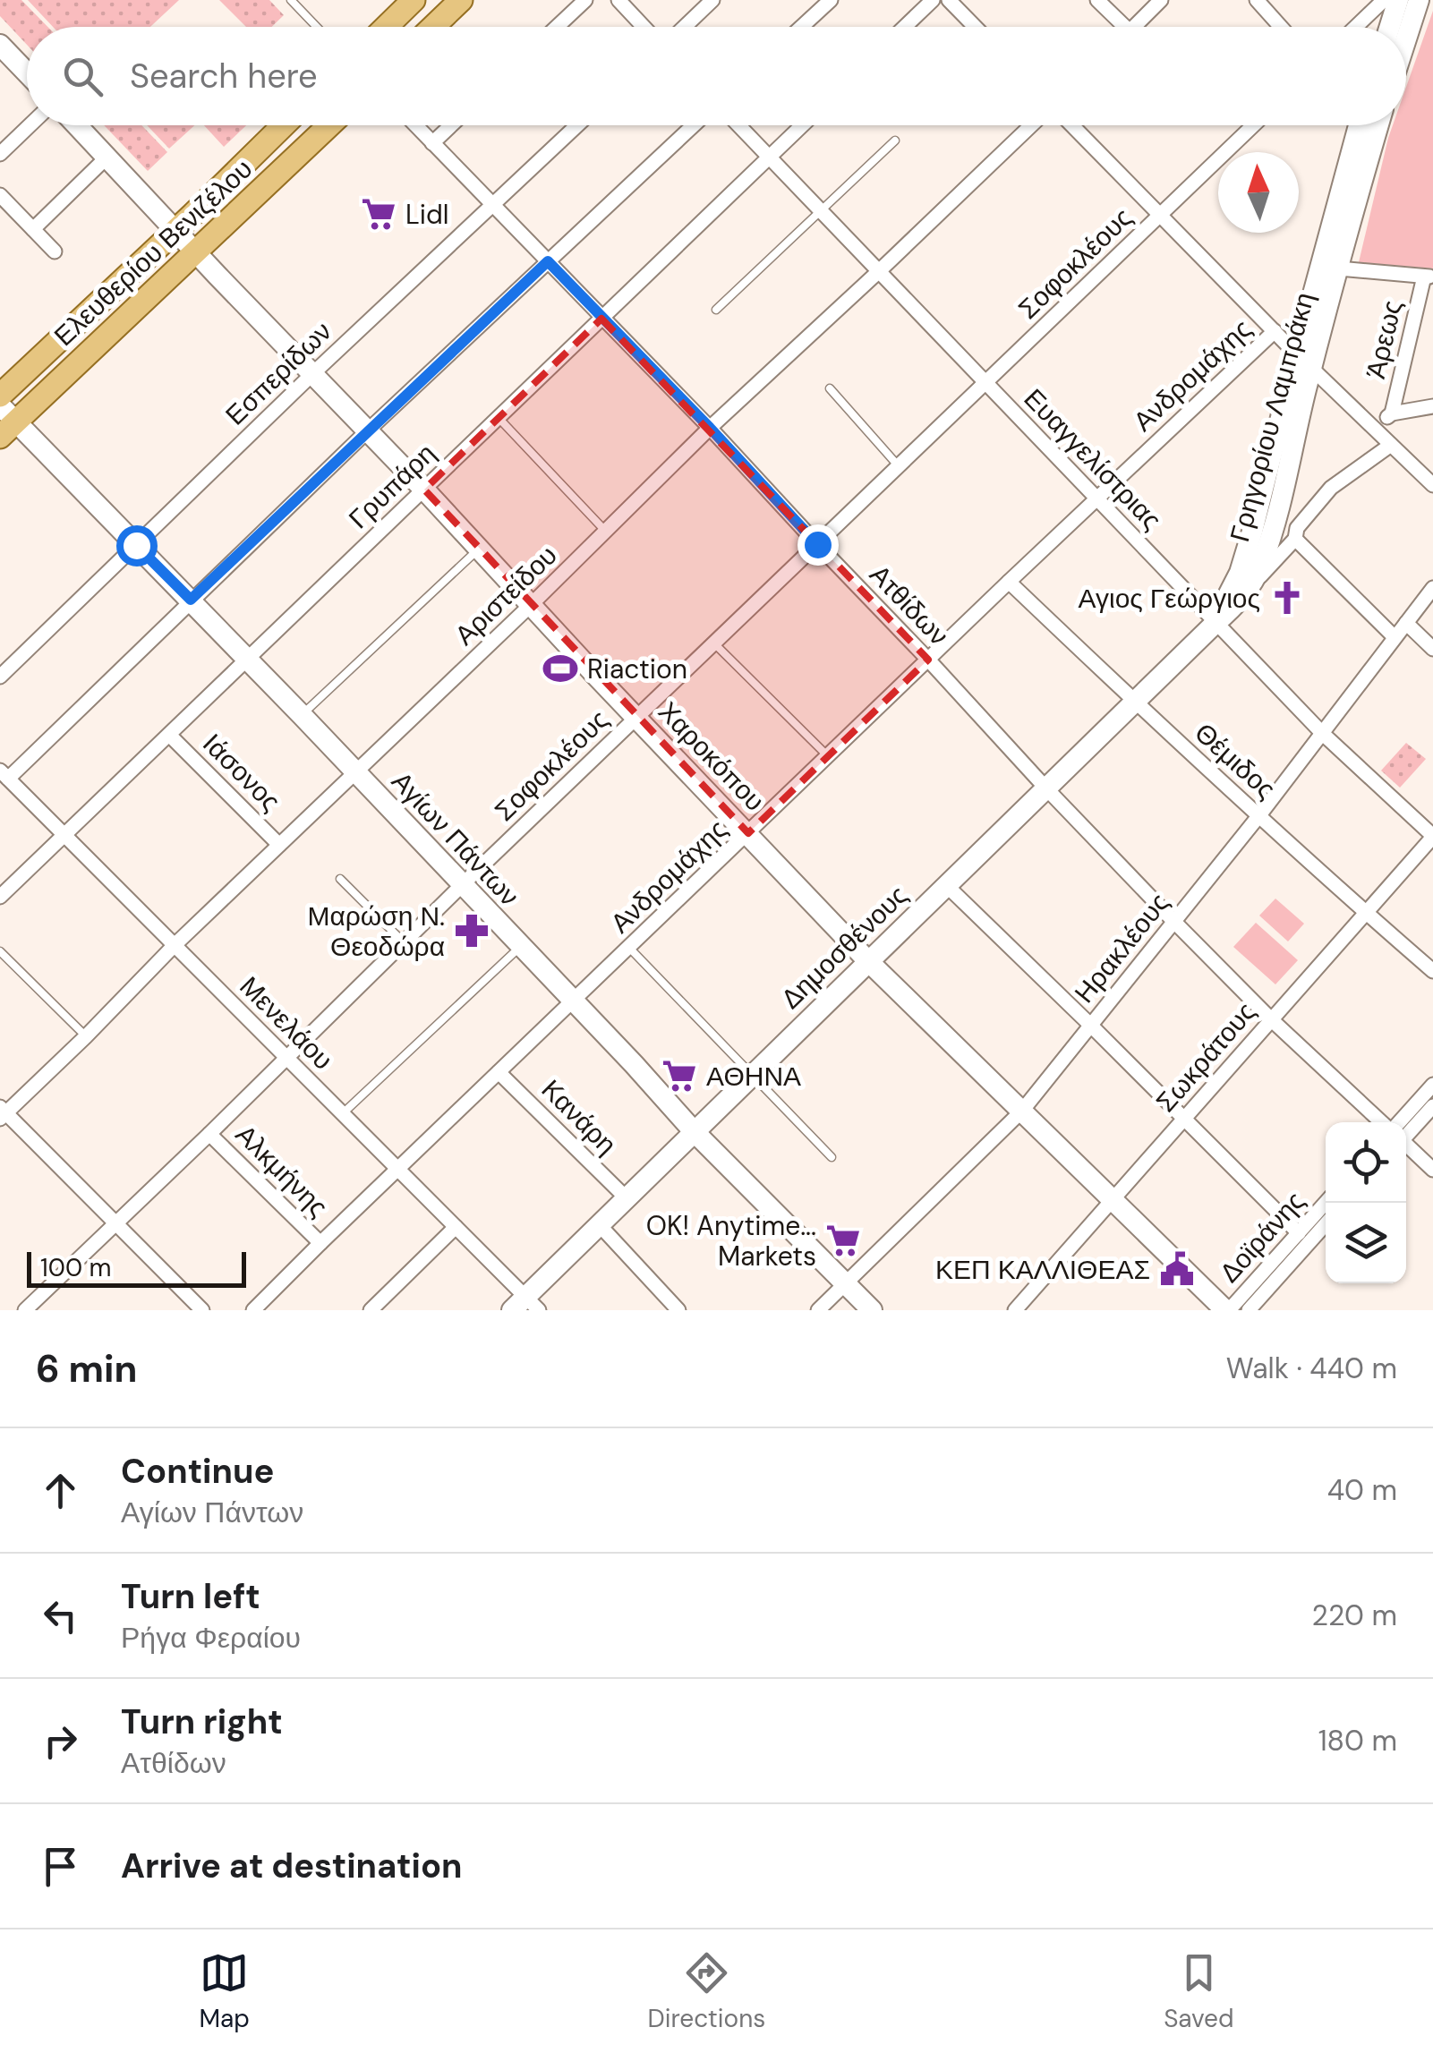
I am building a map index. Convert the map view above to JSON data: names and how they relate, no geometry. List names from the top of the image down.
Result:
{
  "streets": {
    "main road": ["Ελευθερίου Βενιζέλου"],
    "street": [
      "Σοφοκλέους",
      "Άρεως",
      "Εσπερίδων",
      "Ανδρομάχης",
      "Γρηγορίου Λαμπράκη",
      "Ευαγγελίστριας",
      "Γρυπάρη",
      "Αριστείδου",
      "Ατθίδων",
      "Χαροκόπου",
      "Θέμιδος",
      "Ιάσονος",
      "Αγίων Πάντων",
      "Δημοσθένους",
      "Ηρακλέους",
      "Μενελάου",
      "Σωκράτους",
      "Κανάρη",
      "Αλκμήνης",
      "Δοϊράνης"
    ]
  },
  "crossings": [
    ["Ελευθερίου Βενιζέλου", "Χαροκόπου"],
    ["Ελευθερίου Βενιζέλου", "Αγίων Πάντων"],
    ["Σοφοκλέους", "Ευαγγελίστριας"],
    ["Σοφοκλέους", "Ατθίδων"],
    ["Σοφοκλέους", "Χαροκόπου"],
    ["Σοφοκλέους", "Αγίων Πάντων"],
    ["Σοφοκλέους", "Μενελάου"],
    ["Σοφοκλέους", "Αλκμήνης"],
    ["Εσπερίδων", "Ατθίδων"],
    ["Εσπερίδων", "Χαροκόπου"],
    ["Εσπερίδων", "Αγίων Πάντων"],
    ["Ανδρομάχης", "Ευαγγελίστριας"],
    ["Ανδρομάχης", "Ατθίδων"],
    ["Ανδρομάχης", "Χαροκόπου"],
    ["Ανδρομάχης", "Θέμιδος"],
    ["Ανδρομάχης", "Αγίων Πάντων"],
    ["Ανδρομάχης", "Μενελάου"],
    ["Ανδρομάχης", "Κανάρη"],
    ["Ανδρομάχης", "Αλκμήνης"],
    ["Γρηγορίου Λαμπράκη", "Ευαγγελίστριας"],
    ["Γρηγορίου Λαμπράκη", "Δημοσθένους"],
    ["Ευαγγελίστριας", "Γρυπάρη"],
    ["Ευαγγελίστριας", "Αριστείδου"],
    ["Ευαγγελίστριας", "Δημοσθένους"],
    ["Ευαγγελίστριας", "Ηρακλέους"],
    ["Ευαγγελίστριας", "Σωκράτους"],
    ["Γρυπάρη", "Ατθίδων"],
    ["Γρυπάρη", "Χαροκόπου"],
    ["Γρυπάρη", "Ιάσονος"],
    ["Γρυπάρη", "Αγίων Πάντων"],
    ["Γρυπάρη", "Μενελάου"],
    ["Αριστείδου", "Ατθίδων"],
    ["Αριστείδου", "Χαροκόπου"],
    ["Αριστείδου", "Ιάσονος"],
    ["Αριστείδου", "Αγίων Πάντων"],
    ["Αριστείδου", "Μενελάου"],
    ["Ατθίδων", "Δημοσθένους"],
    ["Ατθίδων", "Ηρακλέους"],
    ["Ατθίδων", "Σωκράτους"],
    ["Χαροκόπου", "Δημοσθένους"],
    ["Χαροκόπου", "Ηρακλέους"],
    ["Χαροκόπου", "Σωκράτους"],
    ["Χαροκόπου", "Δοϊράνης"],
    ["Θέμιδος", "Δημοσθένους"],
    ["Θέμιδος", "Ηρακλέους"],
    ["Θέμιδος", "Σωκράτους"],
    ["Αγίων Πάντων", "Δημοσθένους"],
    ["Αγίων Πάντων", "Ηρακλέους"],
    ["Δημοσθένους", "Μενελάου"],
    ["Δημοσθένους", "Κανάρη"]
  ],
  "places": {
    "supermarket": ["Lidl", "ΑΘΗΝΑ", "OK! Anytime... Markets"],
    "church": ["Αγιος Γεώργιος"],
    "sports": ["Riaction"],
    "pharmacy": ["Μαρώση Ν. Θεοδώρα"],
    "public building": ["ΚΕΠ ΚΑΛΛΙΘΕΑΣ"]
  },
  "scale_bar": "100 m",
  "north": "top",
  "page": {
    "search": "Search here",
    "scale": "100 m",
    "heading": ["6 min", "Walk · 440 m"],
    "list": [
      ["Continue", "Αγίων Πάντων", "40 m"],
      ["Turn left", "Ρήγα Φεραίου", "220 m"],
      ["Turn right", "Ατθίδων", "180 m"],
      "Arrive at destination"
    ],
    "nav": ["Map", "Directions", "Saved"]
  }
}
